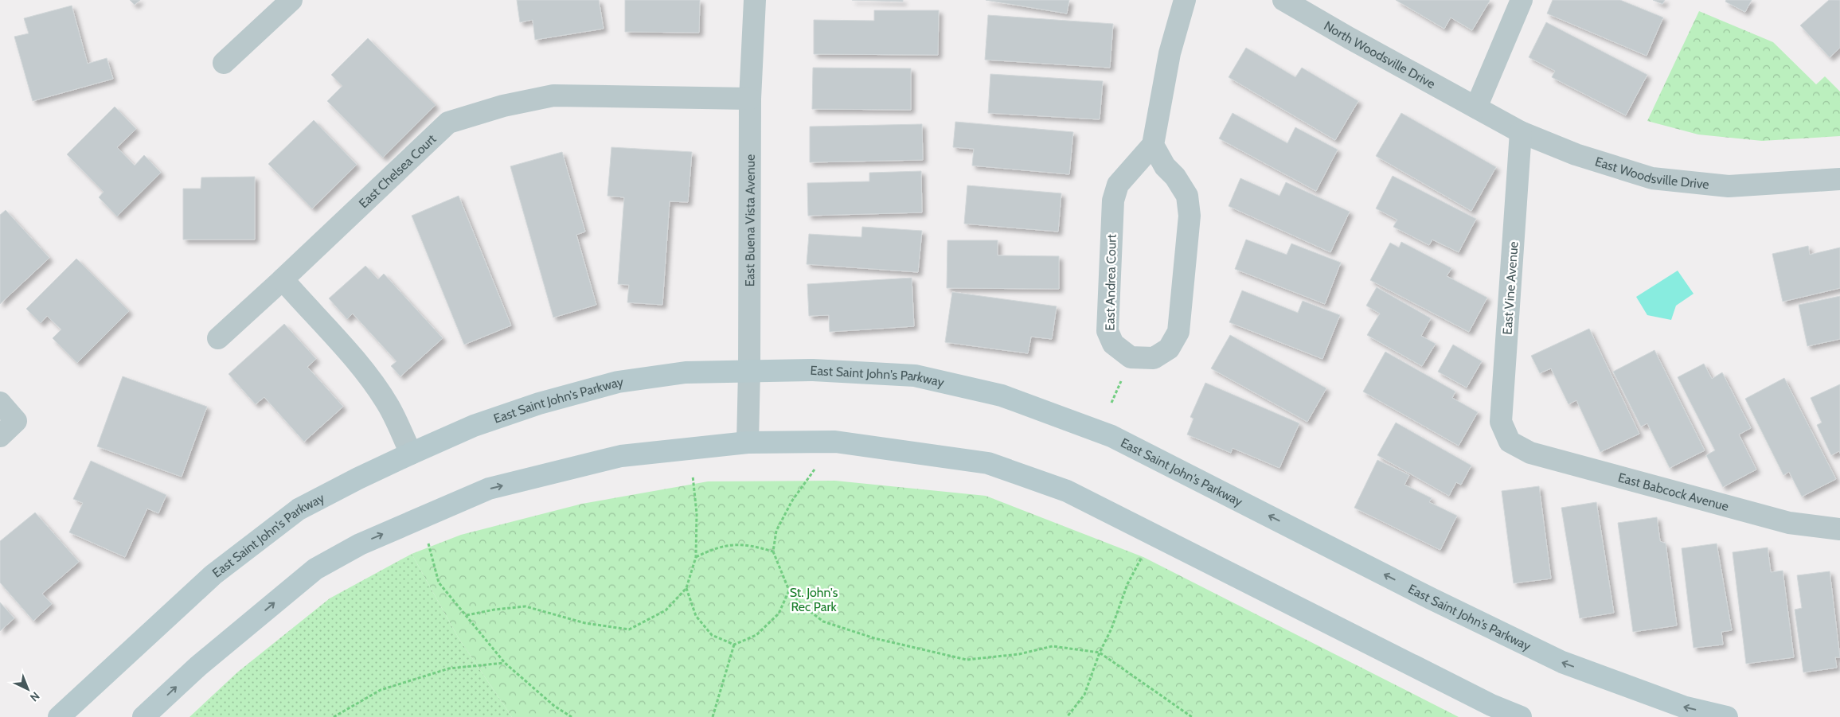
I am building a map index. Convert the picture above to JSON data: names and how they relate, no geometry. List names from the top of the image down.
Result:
{
  "streets": {
    "main road": ["East Saint John's Parkway"],
    "street": [
      "North Woodsville Drive",
      "East Chelsea Court",
      "East Woodsville Drive",
      "East Buena Vista Avenue",
      "East Andrea Court",
      "East Vine Avenue",
      "East Babcock Avenue"
    ]
  },
  "crossings": [
    ["North Woodsville Drive", "East Woodsville Drive"],
    ["East Chelsea Court", "East Buena Vista Avenue"],
    ["East Woodsville Drive", "East Vine Avenue"],
    ["East Buena Vista Avenue", "East Saint John's Parkway"],
    ["East Vine Avenue", "East Babcock Avenue"]
  ],
  "parks": ["St. John's Rec Park"],
  "north": "bottom right"
}
